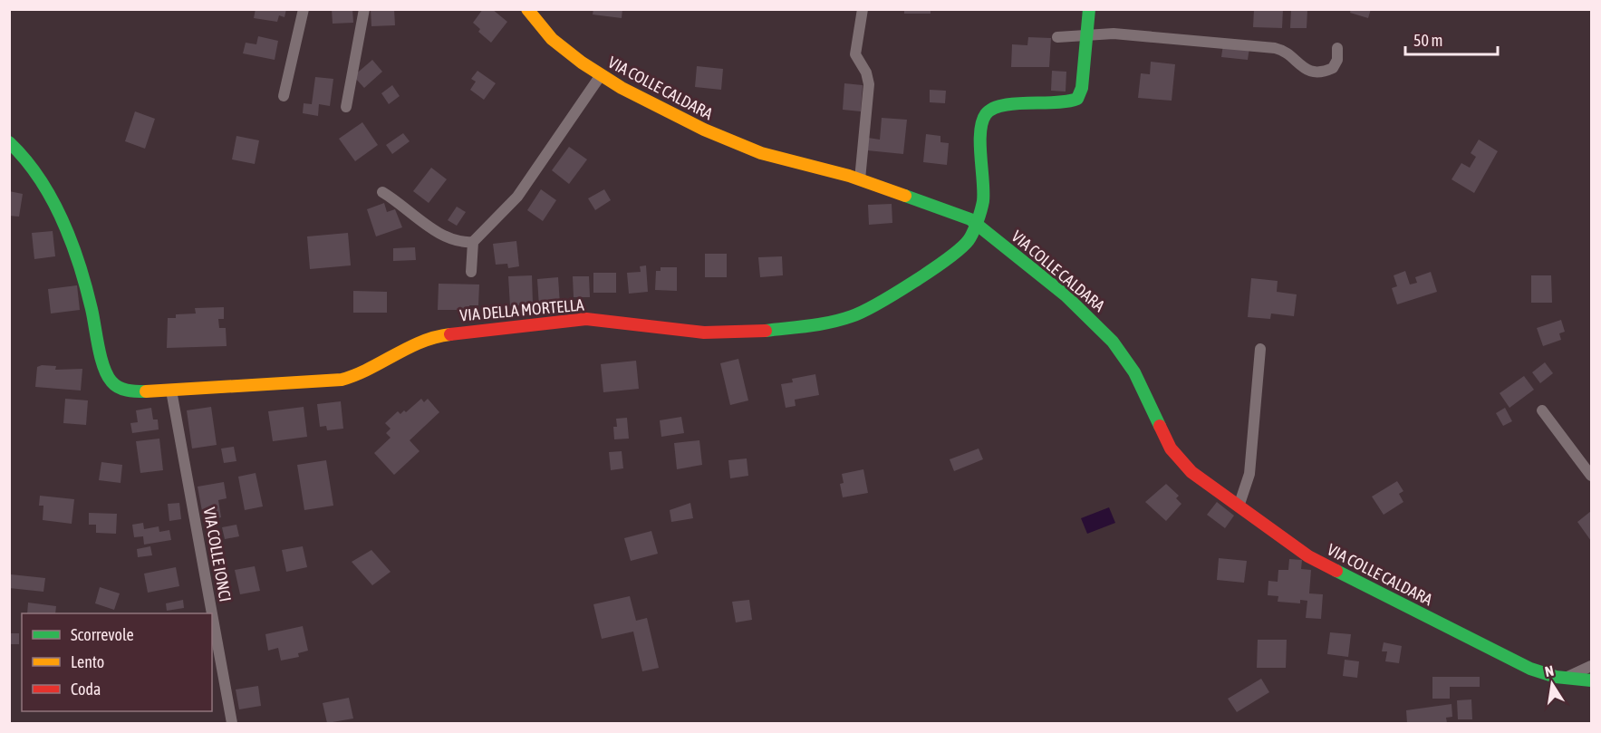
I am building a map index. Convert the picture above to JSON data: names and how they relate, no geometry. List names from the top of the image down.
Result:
{
  "streets": {
    "street": ["VIA COLLE CALDARA", "VIA DELLA MORTELLA", "VIA COLLE IONCI"]
  },
  "crossings": [
    ["VIA COLLE CALDARA", "VIA DELLA MORTELLA"],
    ["VIA DELLA MORTELLA", "VIA COLLE IONCI"]
  ],
  "legend": ["Scorrevole", "Lento", "Coda"],
  "scale_bar": "50 m",
  "north": "top"
}
